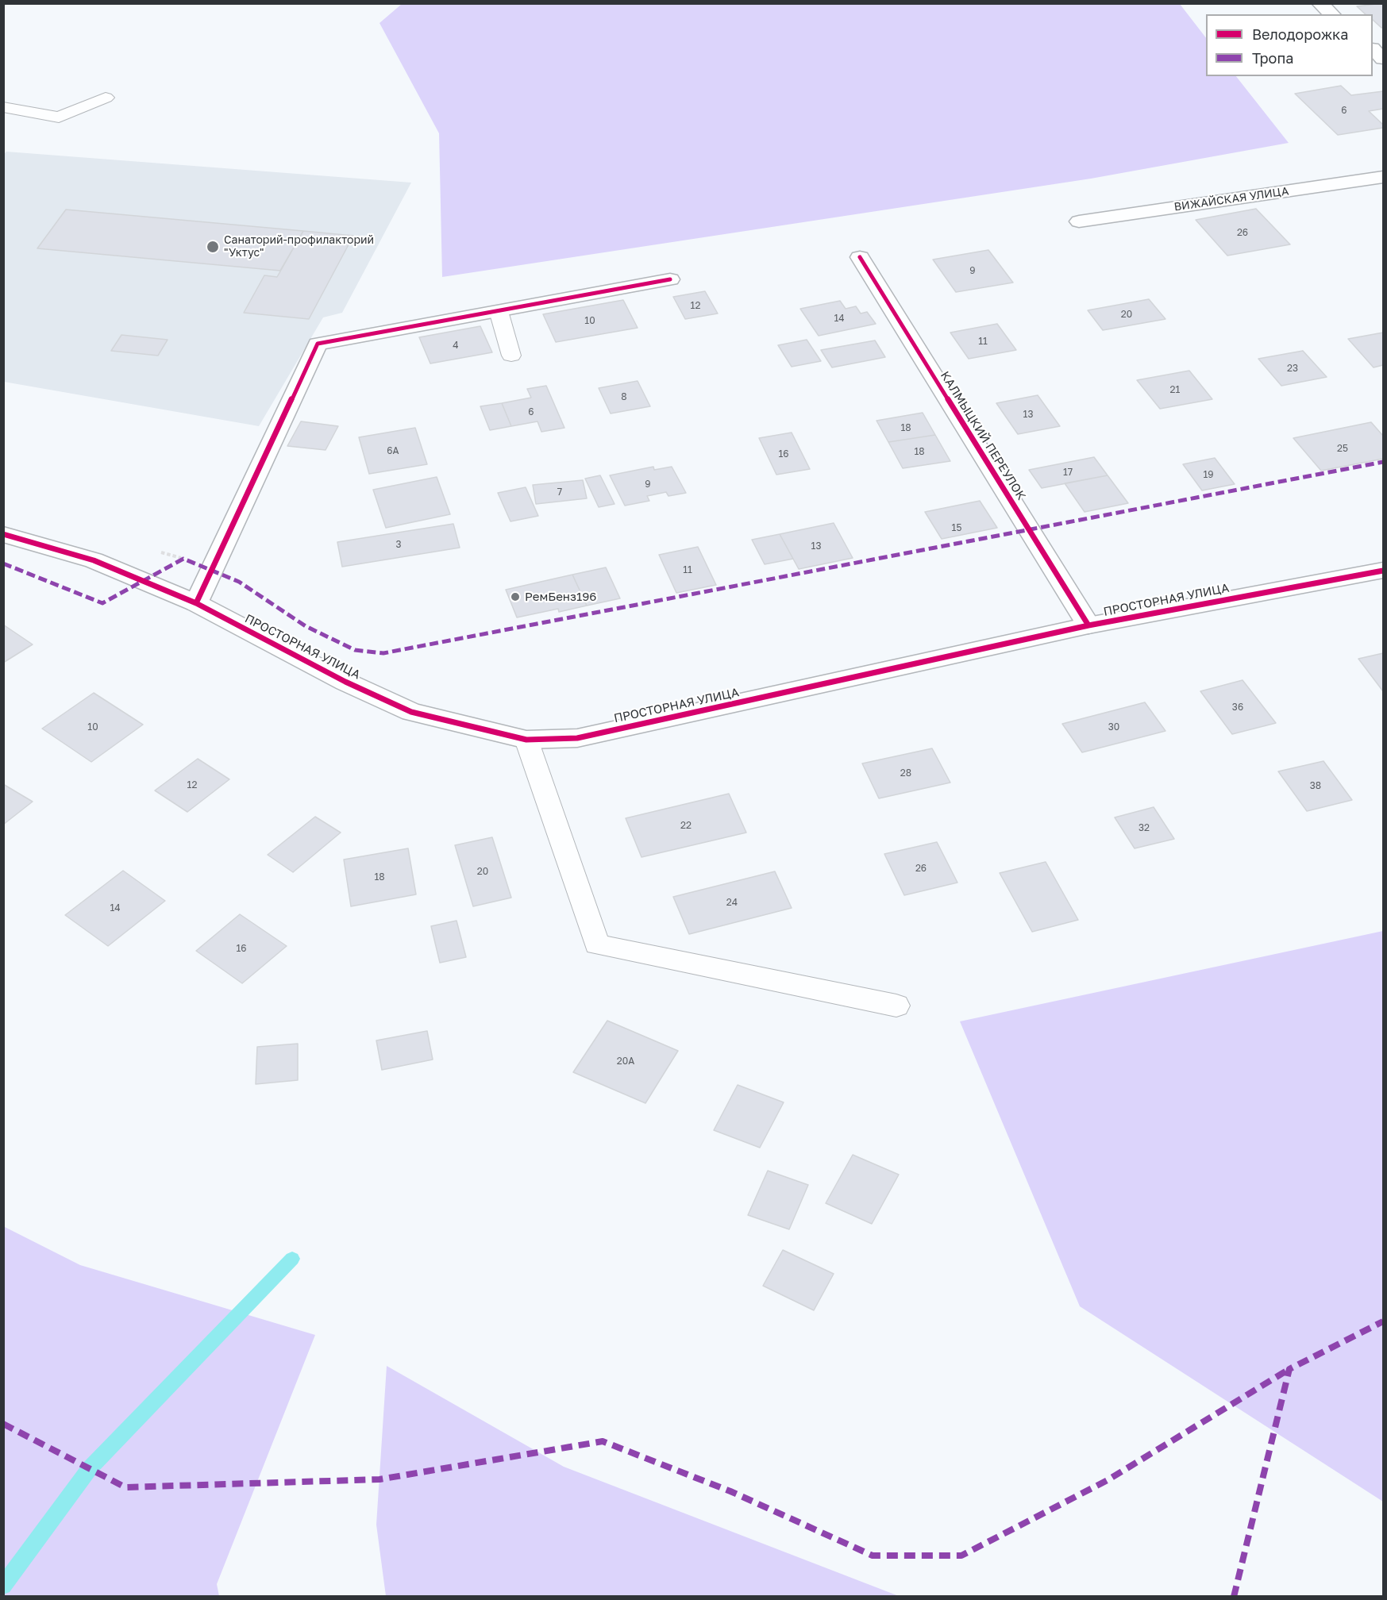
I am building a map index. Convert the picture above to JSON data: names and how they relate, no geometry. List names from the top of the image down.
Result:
{
  "streets": {
    "street": ["ВИЖАЙСКАЯ УЛИЦА", "КАЛМЫЦКИЙ ПЕРЕУЛОК", "ПРОСТОРНАЯ УЛИЦА"]
  },
  "crossings": [
    ["КАЛМЫЦКИЙ ПЕРЕУЛОК", "ПРОСТОРНАЯ УЛИЦА"]
  ],
  "places": ["Санаторий-профилакторий \"Уктус\"", "РемБенз196"],
  "house_numbers": [
    "6",
    "26",
    "9",
    "12",
    "20",
    "14",
    "10",
    "11",
    "4",
    "23",
    "21",
    "8",
    "6",
    "13",
    "18",
    "25",
    "6А",
    "18",
    "16",
    "17",
    "19",
    "9",
    "7",
    "15",
    "3",
    "13",
    "11",
    "36",
    "10",
    "30",
    "28",
    "12",
    "38",
    "22",
    "32",
    "26",
    "20",
    "18",
    "24",
    "14",
    "16",
    "20А"
  ],
  "legend": ["Велодорожка", "Тропа"]
}
